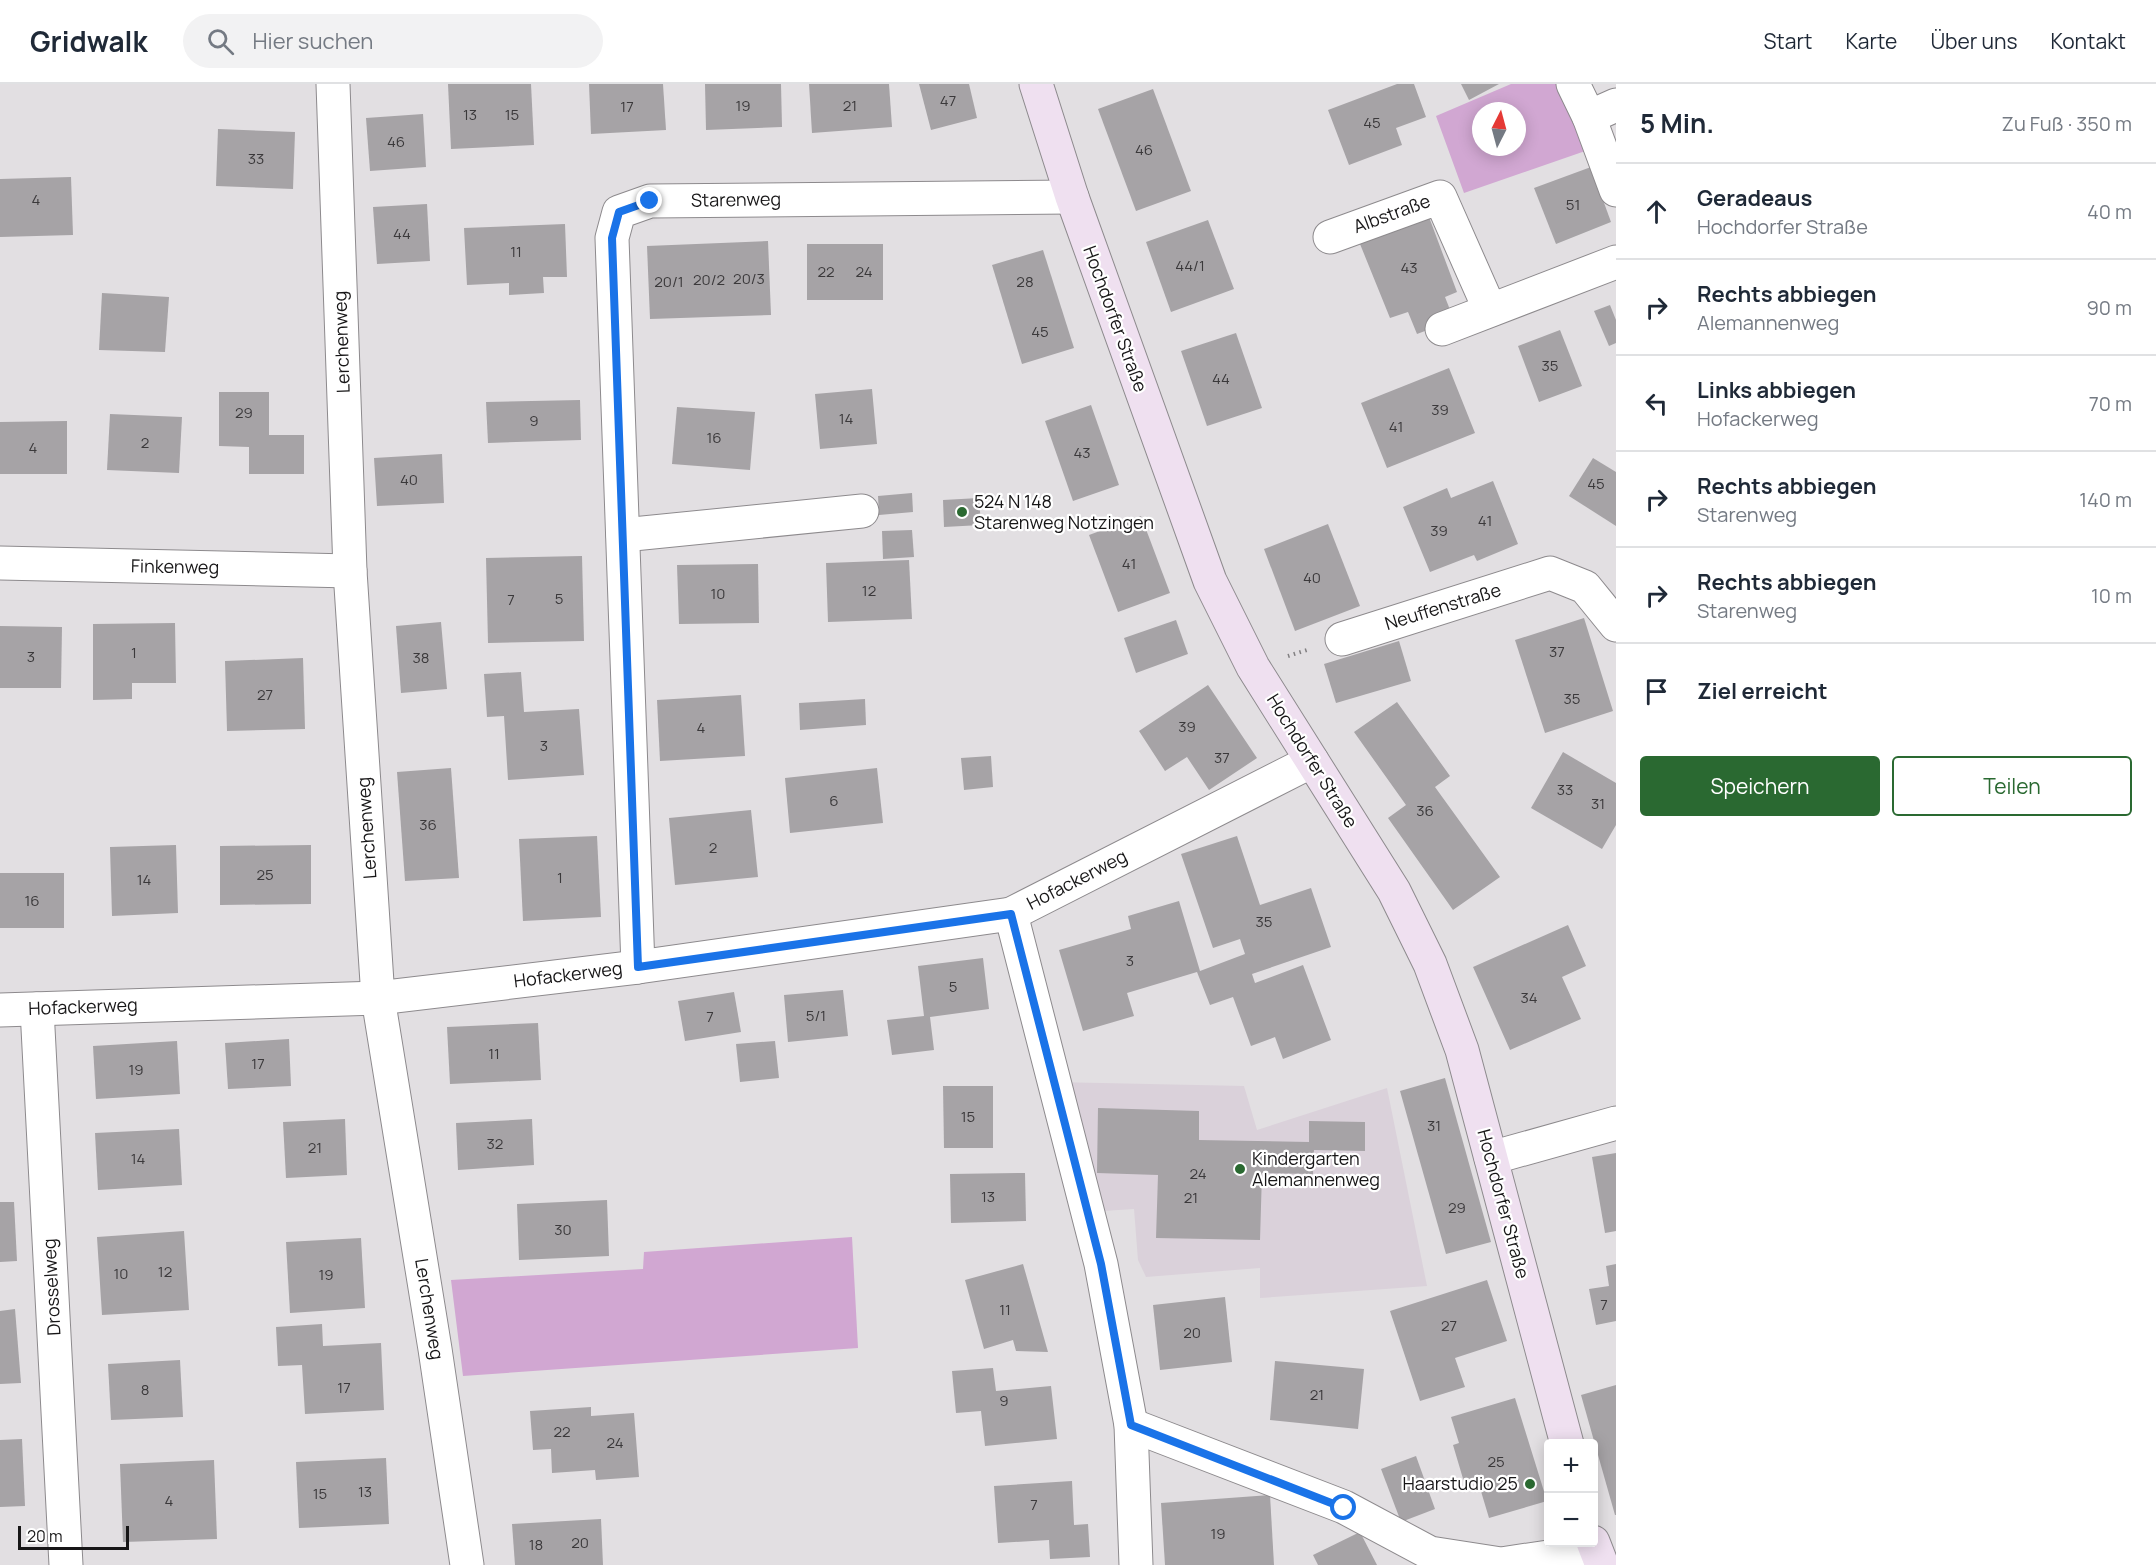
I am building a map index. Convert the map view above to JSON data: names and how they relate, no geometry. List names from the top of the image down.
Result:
{
  "streets": {
    "main road": ["Hochdorfer Straße"],
    "street": [
      "Starenweg",
      "Albstraße",
      "Lerchenweg",
      "Finkenweg",
      "Neuffenstraße",
      "Hofackerweg",
      "Drosselweg"
    ]
  },
  "crossings": [
    ["Starenweg", "Hochdorfer Straße"],
    ["Starenweg", "Hofackerweg"],
    ["Hochdorfer Straße", "Hofackerweg"],
    ["Lerchenweg", "Finkenweg"],
    ["Lerchenweg", "Hofackerweg"],
    ["Hofackerweg", "Drosselweg"]
  ],
  "places": ["524 N 148 Starenweg Notzingen", "Kindergarten Alemannenweg", "Haarstudio 25"],
  "house_numbers": [
    "47",
    "19",
    "21",
    "17",
    "13",
    "15",
    "45",
    "46",
    "46",
    "33",
    "4",
    "51",
    "44",
    "11",
    "44/1",
    "43",
    "22",
    "24",
    "20/3",
    "20/2",
    "20/1",
    "28",
    "45",
    "35",
    "44",
    "39",
    "29",
    "14",
    "9",
    "41",
    "16",
    "2",
    "4",
    "43",
    "40",
    "45",
    "41",
    "39",
    "41",
    "40",
    "12",
    "10",
    "5",
    "7",
    "37",
    "1",
    "3",
    "38",
    "27",
    "35",
    "39",
    "4",
    "3",
    "37",
    "33",
    "6",
    "31",
    "36",
    "36",
    "2",
    "25",
    "1",
    "14",
    "16",
    "35",
    "3",
    "5",
    "34",
    "5/1",
    "7",
    "11",
    "17",
    "19",
    "15",
    "31",
    "32",
    "21",
    "14",
    "24",
    "13",
    "21",
    "29",
    "30",
    "12",
    "10",
    "19",
    "7",
    "11",
    "27",
    "20",
    "17",
    "8",
    "21",
    "9",
    "22",
    "24",
    "25",
    "13",
    "15",
    "4",
    "7",
    "19",
    "20",
    "18"
  ],
  "scale_bar": "20 m",
  "north": "top",
  "page": {
    "header": "Gridwalk",
    "search": "Hier suchen",
    "nav": [
      "Start",
      "Karte",
      "Über uns",
      "Kontakt"
    ],
    "heading": ["5 Min.", "Zu Fuß · 350 m"],
    "list": [
      ["Geradeaus", "Hochdorfer Straße", "40 m"],
      ["Rechts abbiegen", "Alemannenweg", "90 m"],
      ["Links abbiegen", "Hofackerweg", "70 m"],
      ["Rechts abbiegen", "Starenweg", "140 m"],
      ["Rechts abbiegen", "Starenweg", "10 m"],
      "Ziel erreicht"
    ],
    "buttons": ["Speichern", "Teilen"],
    "map_buttons": ["+", "−"],
    "scale": "20 m"
  }
}
